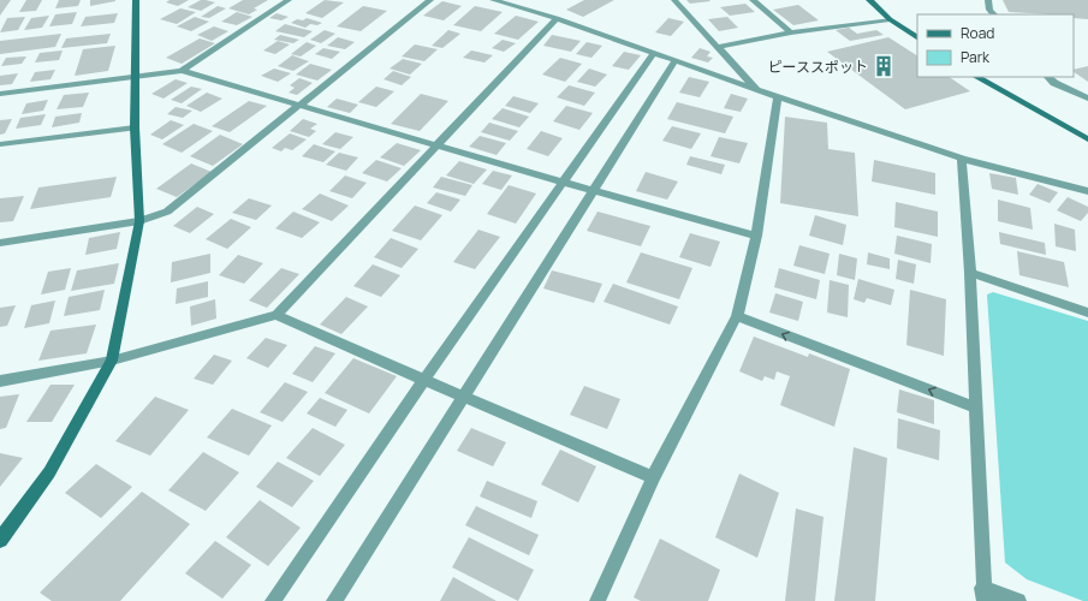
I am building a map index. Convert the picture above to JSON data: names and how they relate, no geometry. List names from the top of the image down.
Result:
{
  "places": {
    "building": ["ピーススポット"]
  },
  "legend": ["Road", "Park"]
}
